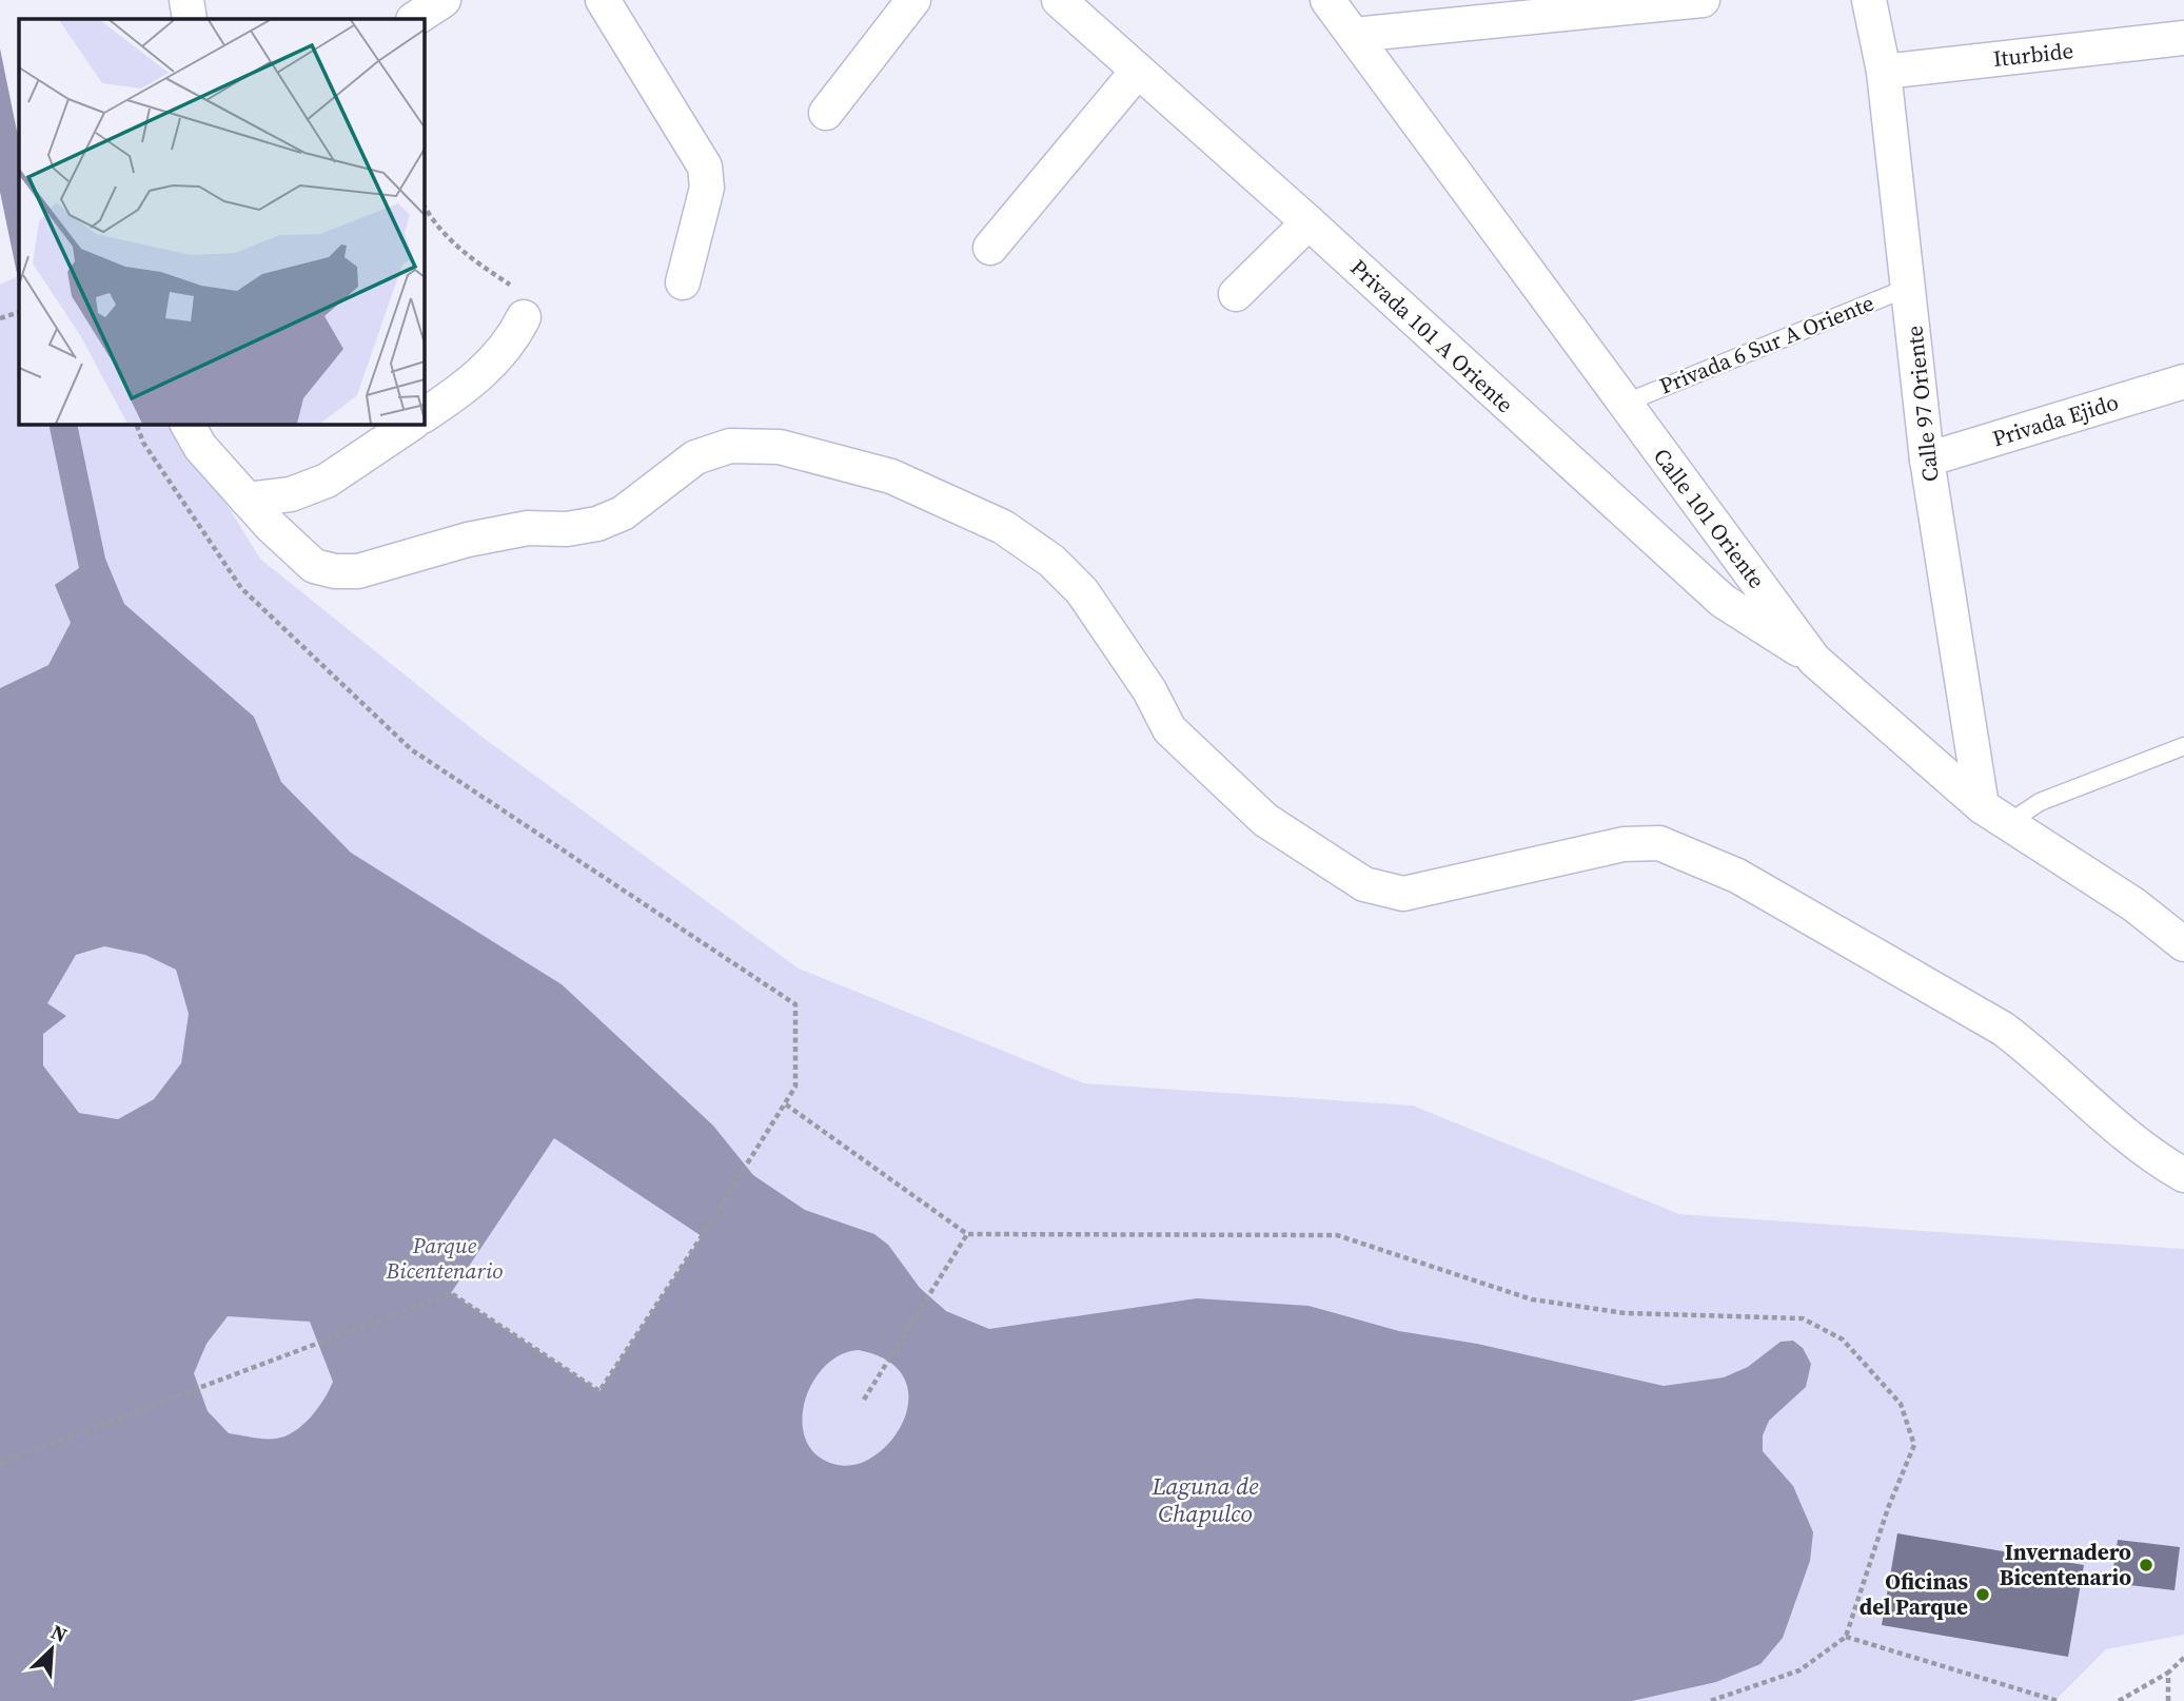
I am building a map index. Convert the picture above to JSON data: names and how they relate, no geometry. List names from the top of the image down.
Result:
{
  "streets": {
    "street": [
      "Iturbide",
      "Privada 101 A Oriente",
      "Calle 97 Oriente",
      "Privada Ejido",
      "Calle 101 Oriente"
    ],
    "lane": ["Privada 6 Sur A Oriente"]
  },
  "crossings": [
    ["Iturbide", "Calle 97 Oriente"],
    ["Privada 101 A Oriente", "Calle 101 Oriente"],
    ["Privada 6 Sur A Oriente", "Calle 97 Oriente"],
    ["Privada 6 Sur A Oriente", "Calle 101 Oriente"],
    ["Calle 97 Oriente", "Privada Ejido"],
    ["Calle 97 Oriente", "Calle 101 Oriente"]
  ],
  "water": ["Laguna de Chapulco"],
  "parks": ["Parque Bicentenario"],
  "places": ["Invernadero Bicentenario", "Oficinas del Parque"],
  "north": "top right"
}
